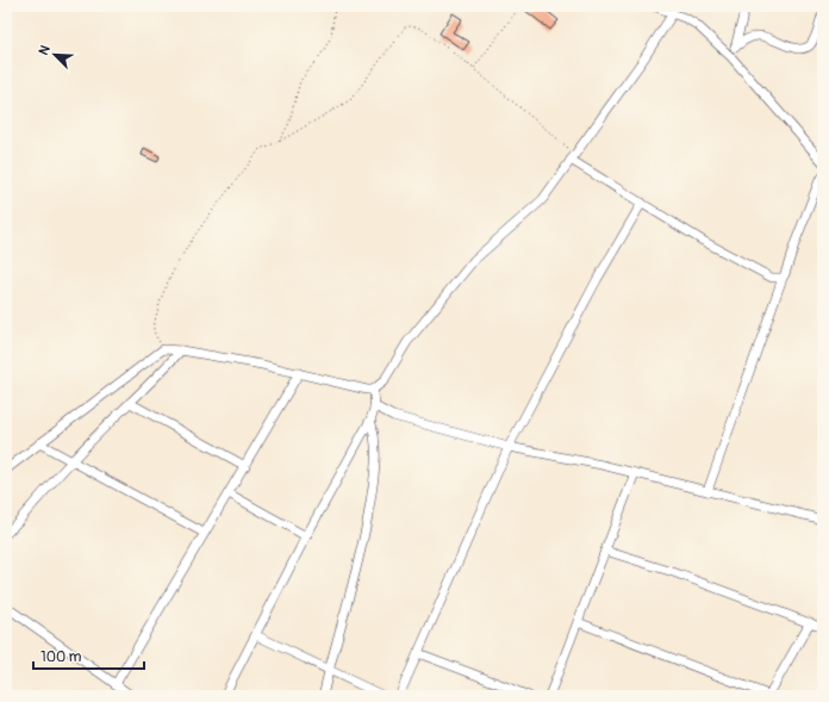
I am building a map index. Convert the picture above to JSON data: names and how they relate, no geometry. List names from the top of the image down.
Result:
{
  "scale_bar": "100 m",
  "north": "top left"
}
